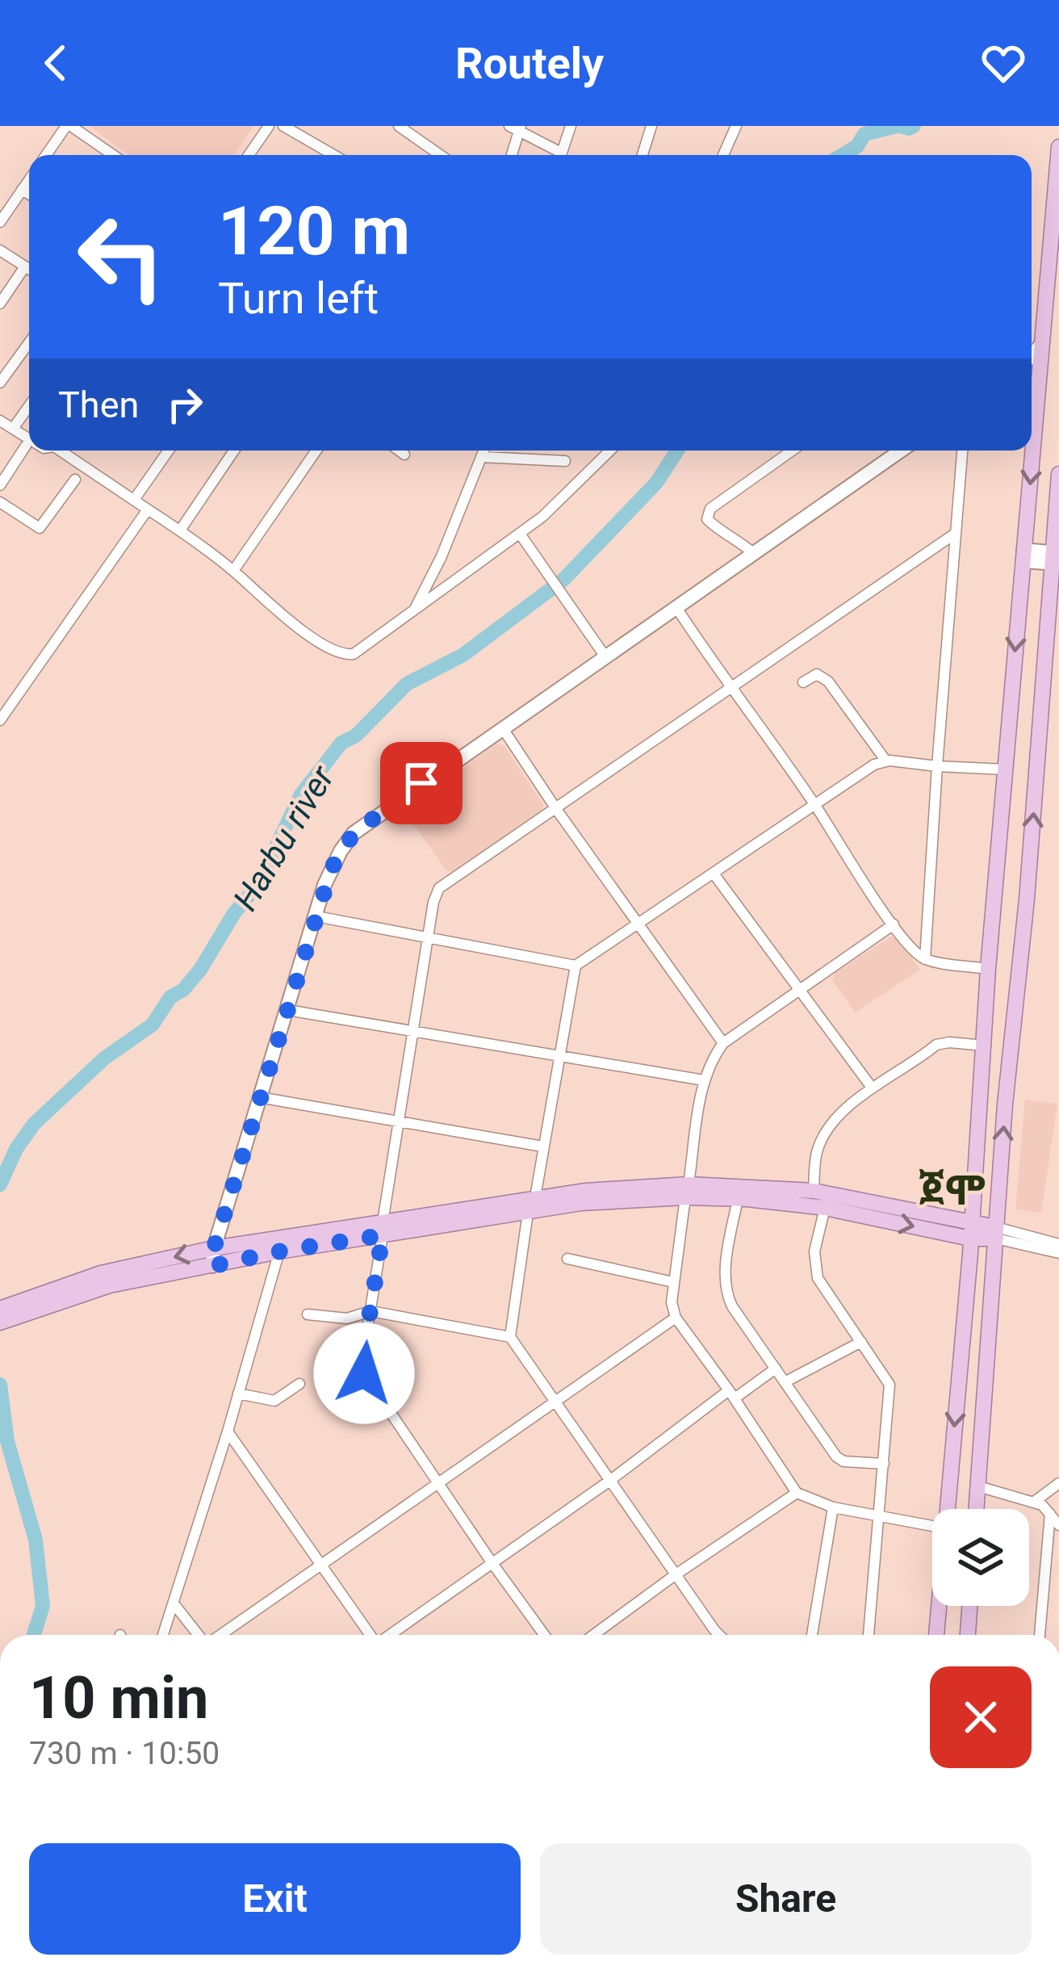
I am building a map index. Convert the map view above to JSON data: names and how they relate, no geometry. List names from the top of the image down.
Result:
{
  "districts": ["ጀሞ"],
  "water": ["Harbu river"],
  "page": {
    "header": "Routely",
    "turn": ["120 m", "Turn left"],
    "then": "Then",
    "heading": ["10 min", "730 m · 10:50"],
    "buttons": ["Exit", "Share"]
  }
}
